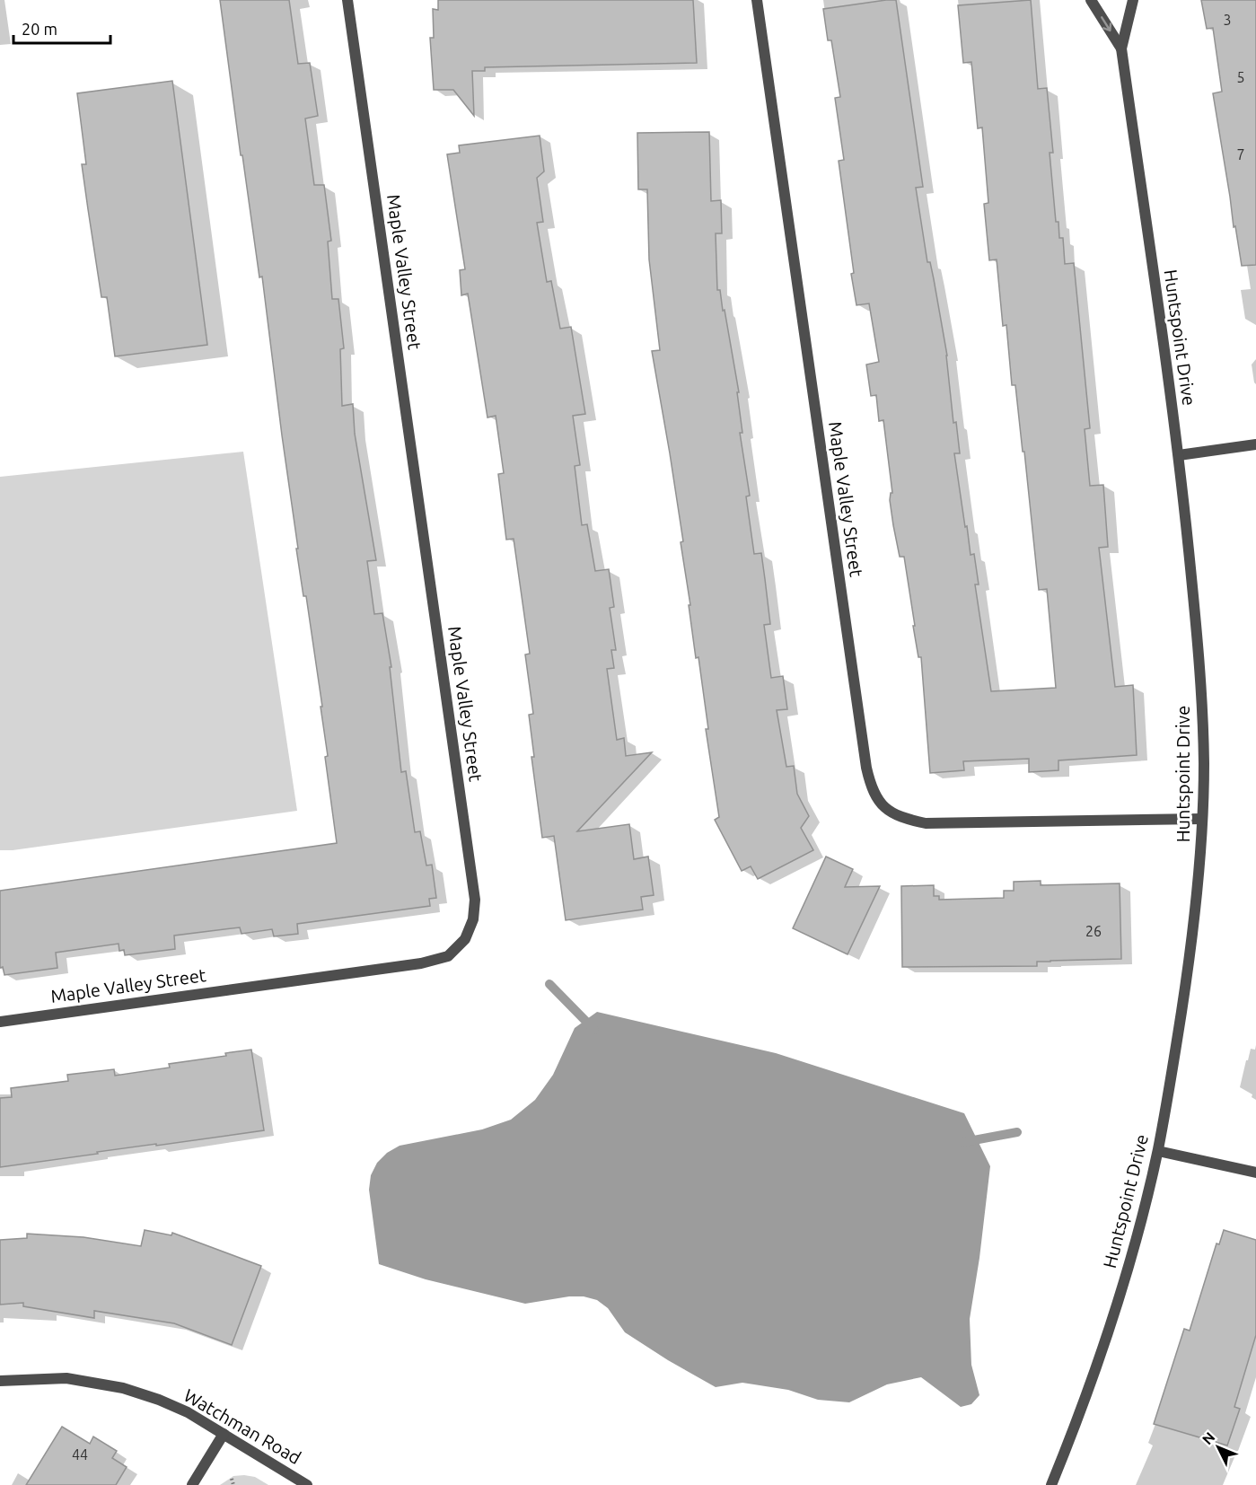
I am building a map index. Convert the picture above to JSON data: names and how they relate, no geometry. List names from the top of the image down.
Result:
{
  "streets": {
    "street": ["Maple Valley Street", "Huntspoint Drive", "Watchman Road"]
  },
  "crossings": [
    ["Maple Valley Street", "Huntspoint Drive"]
  ],
  "house_numbers": [
    "3",
    "5",
    "7",
    "26",
    "44"
  ],
  "scale_bar": "20 m",
  "north": "top left"
}
